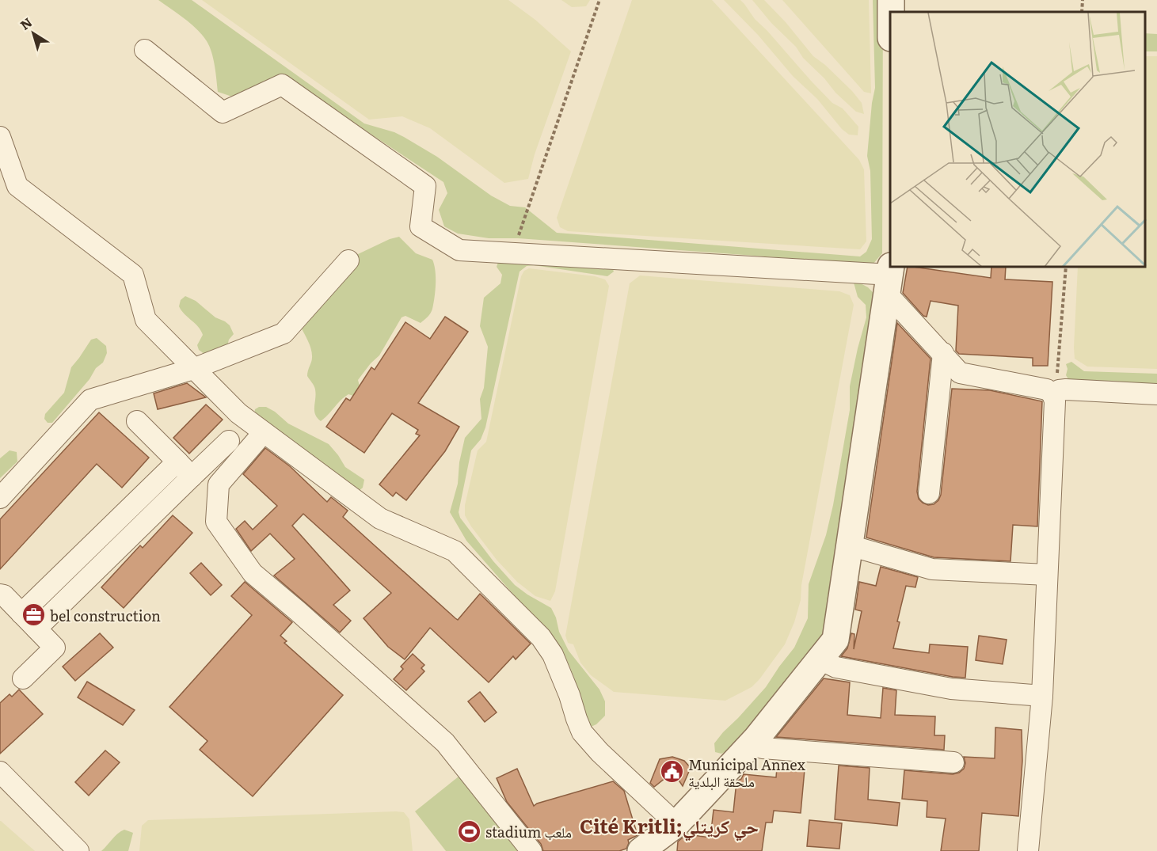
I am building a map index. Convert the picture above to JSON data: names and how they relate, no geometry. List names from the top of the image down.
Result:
{
  "districts": ["Cité Kritli;حي كريتلي"],
  "places": {
    "office": ["bel construction"],
    "public building": ["Municipal Annex ملحقة البلدية"],
    "sports": ["stadium ملعب"]
  },
  "north": "top left"
}
